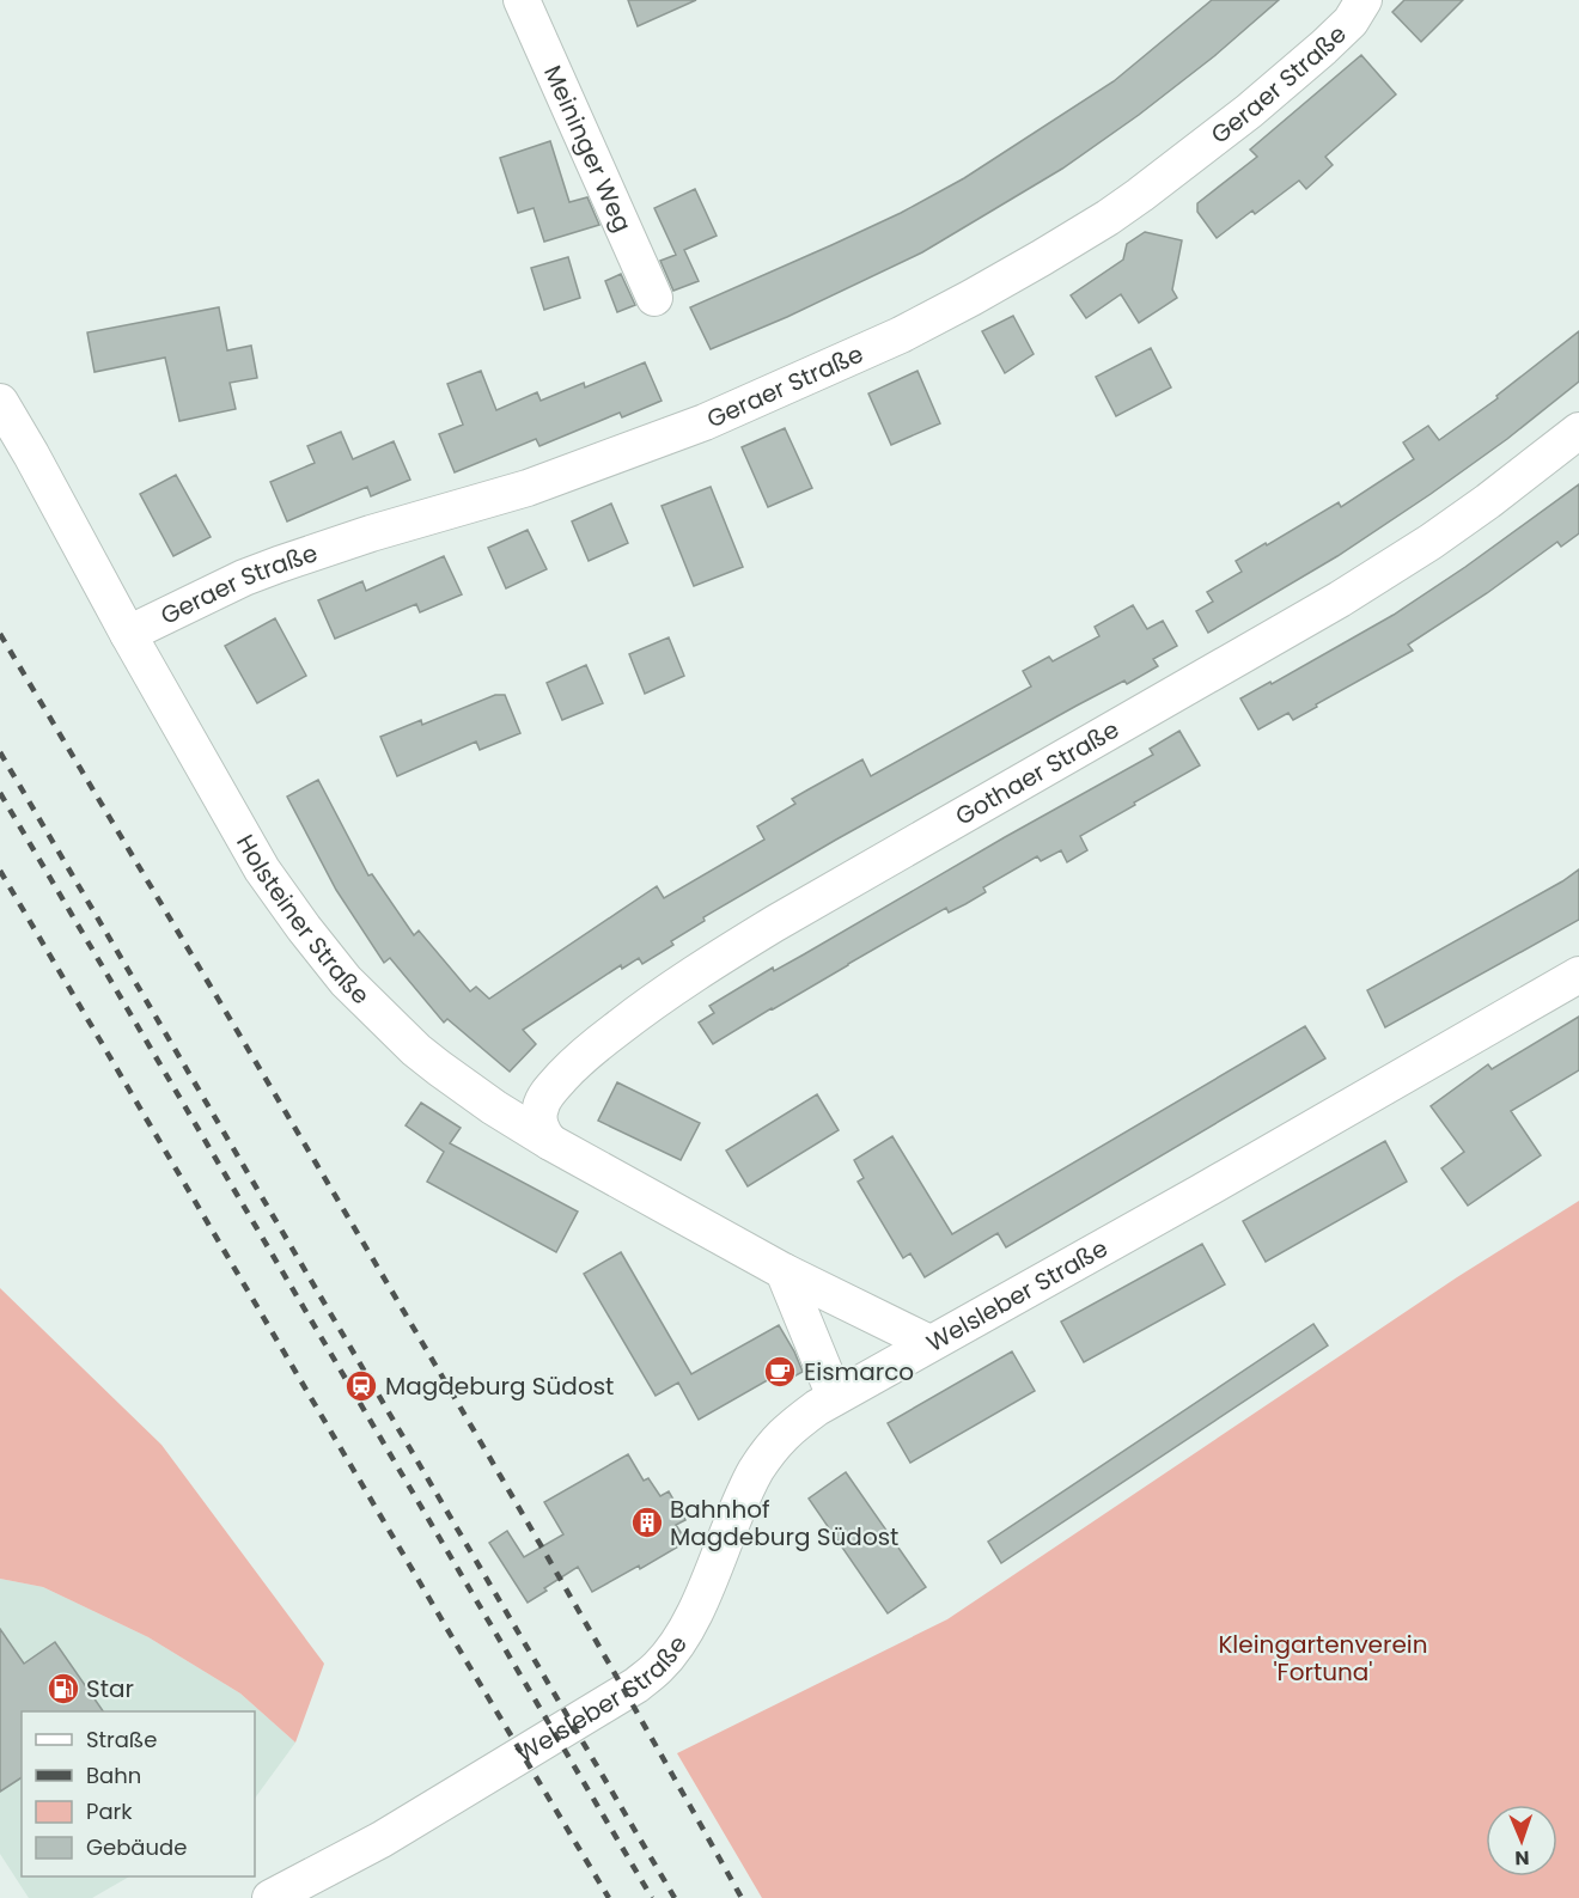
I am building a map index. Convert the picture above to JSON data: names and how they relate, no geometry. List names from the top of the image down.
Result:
{
  "streets": {
    "street": [
      "Geraer Straße",
      "Meininger Weg",
      "Gothaer Straße",
      "Holsteiner Straße",
      "Welsleber Straße"
    ]
  },
  "crossings": [
    ["Geraer Straße", "Holsteiner Straße"],
    ["Gothaer Straße", "Holsteiner Straße"],
    ["Holsteiner Straße", "Welsleber Straße"]
  ],
  "parks": ["Kleingartenverein 'Fortuna'"],
  "places": {
    "cafe": ["Eismarco"],
    "station": ["Magdeburg Südost"],
    "building": ["Bahnhof Magdeburg Südost"],
    "fuel station": ["Star"]
  },
  "legend": [
    "Straße",
    "Bahn",
    "Park",
    "Gebäude"
  ],
  "north": "bottom"
}
